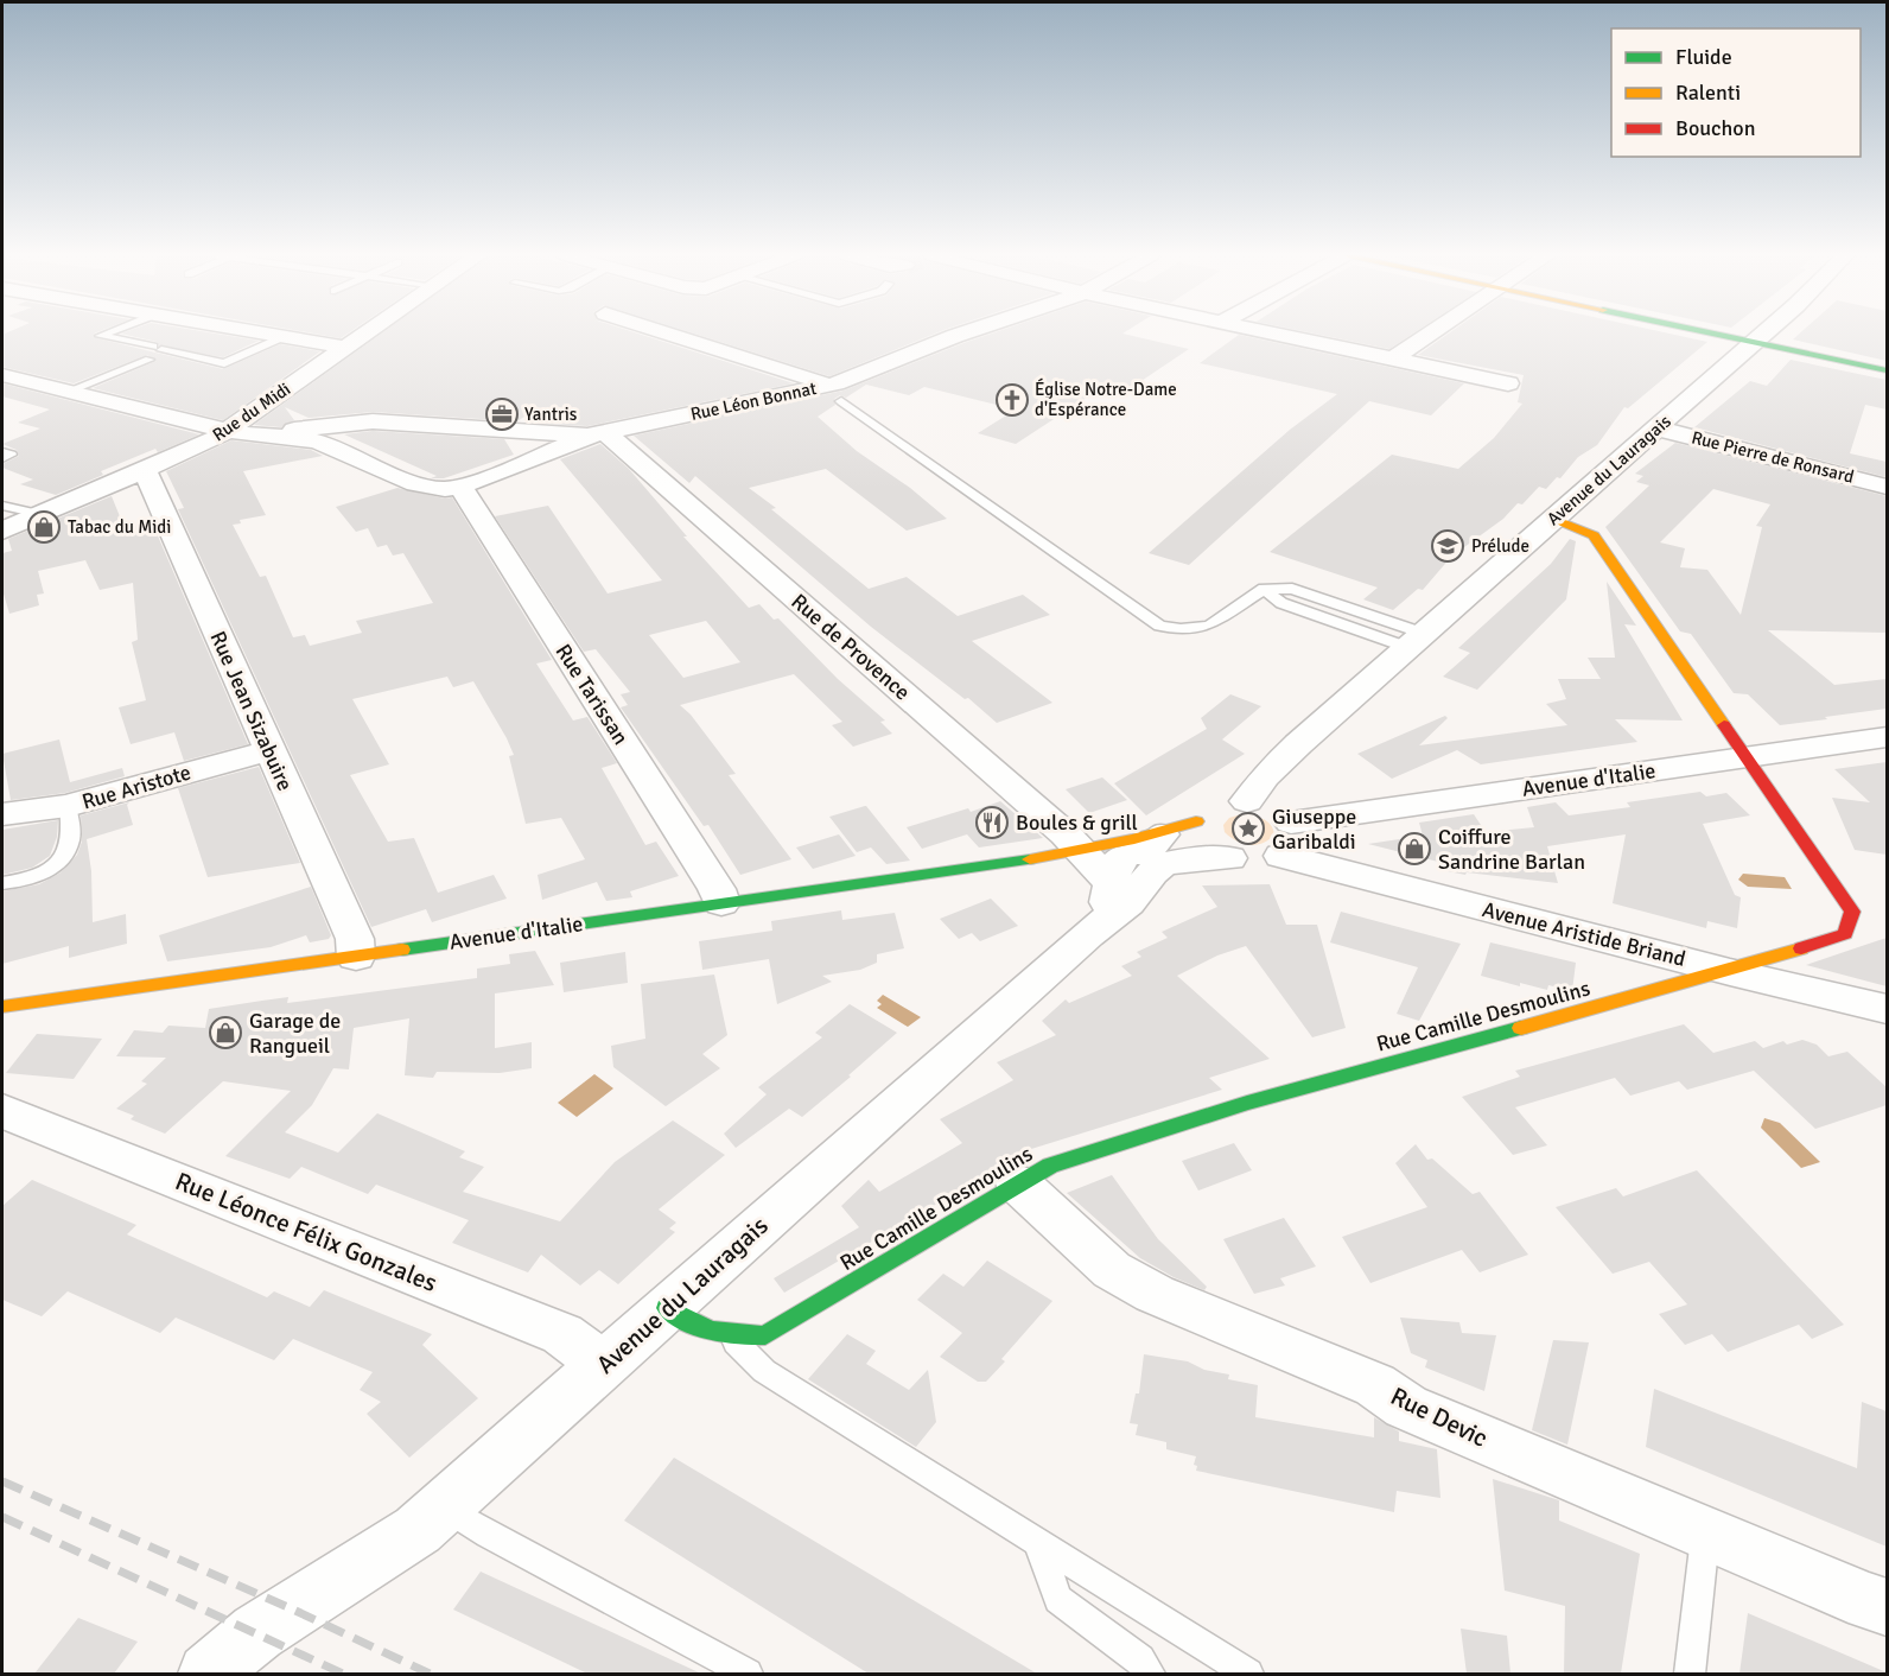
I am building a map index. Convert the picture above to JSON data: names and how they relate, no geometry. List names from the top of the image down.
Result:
{
  "streets": {
    "street": [
      "Rue Léon Bonnat",
      "Rue du Midi",
      "Rue Pierre de Ronsard",
      "Avenue du Lauragais",
      "Rue de Provence",
      "Rue Tarissan",
      "Rue Jean Sizabuire",
      "Avenue d'Italie",
      "Rue Aristote",
      "Avenue Aristide Briand",
      "Rue Camille Desmoulins",
      "Rue Léonce Félix Gonzales",
      "Rue Devic"
    ]
  },
  "crossings": [
    ["Rue Léon Bonnat", "Rue du Midi"],
    ["Rue Léon Bonnat", "Rue de Provence"],
    ["Rue Léon Bonnat", "Rue Tarissan"],
    ["Rue du Midi", "Rue Jean Sizabuire"],
    ["Rue Pierre de Ronsard", "Avenue du Lauragais"],
    ["Avenue du Lauragais", "Rue de Provence"],
    ["Avenue du Lauragais", "Avenue d'Italie"],
    ["Avenue du Lauragais", "Avenue Aristide Briand"],
    ["Avenue du Lauragais", "Rue Camille Desmoulins"],
    ["Avenue du Lauragais", "Rue Léonce Félix Gonzales"],
    ["Rue de Provence", "Avenue d'Italie"],
    ["Rue Tarissan", "Avenue d'Italie"],
    ["Rue Jean Sizabuire", "Avenue d'Italie"],
    ["Rue Jean Sizabuire", "Rue Aristote"],
    ["Avenue d'Italie", "Avenue Aristide Briand"],
    ["Avenue d'Italie", "Rue Camille Desmoulins"],
    ["Avenue Aristide Briand", "Rue Camille Desmoulins"],
    ["Rue Camille Desmoulins", "Rue Devic"]
  ],
  "places": {
    "church": ["Église Notre-Dame d'Espérance"],
    "office": ["Yantris"],
    "shop": ["Tabac du Midi", "Coiffure Sandrine Barlan", "Garage de Rangueil"],
    "school or university": ["Prélude"],
    "restaurant": ["Boules & grill"],
    "place": ["Giuseppe Garibaldi"]
  },
  "legend": ["Fluide", "Ralenti", "Bouchon"]
}
